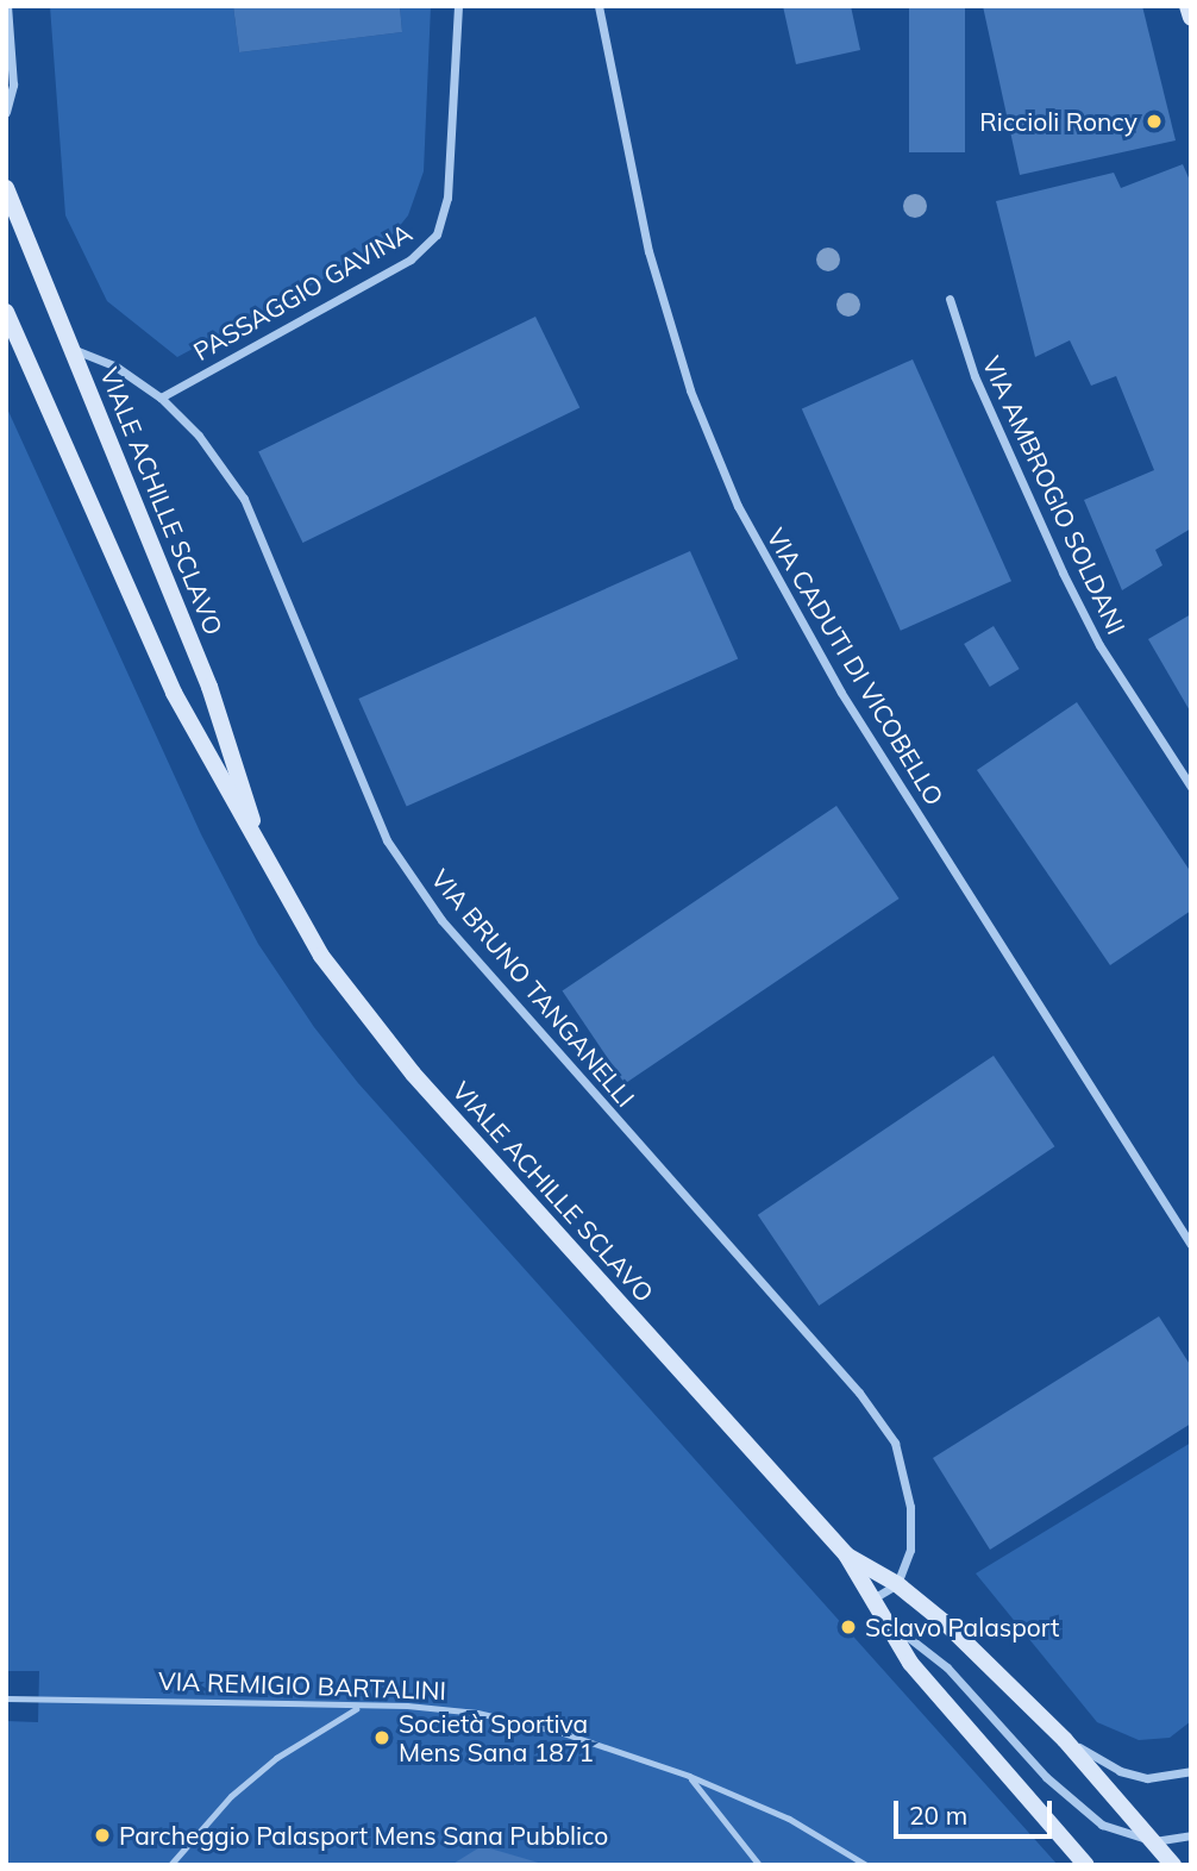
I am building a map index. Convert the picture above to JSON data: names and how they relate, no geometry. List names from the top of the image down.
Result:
{
  "streets": {
    "main road": ["VIALE ACHILLE SCLAVO"],
    "street": [
      "PASSAGGIO GAVINA",
      "VIA AMBROGIO SOLDANI",
      "VIA CADUTI DI VICOBELLO",
      "VIA BRUNO TANGANELLI"
    ],
    "lane": ["VIA REMIGIO BARTALINI"]
  },
  "crossings": [
    ["PASSAGGIO GAVINA", "VIA BRUNO TANGANELLI"],
    ["VIALE ACHILLE SCLAVO", "VIA BRUNO TANGANELLI"]
  ],
  "places": [
    "Riccioli Roncy",
    "Sclavo Palasport",
    "Società Sportiva Mens Sana 1871",
    "Parcheggio Palasport Mens Sana Pubblico"
  ],
  "scale_bar": "20 m"
}
